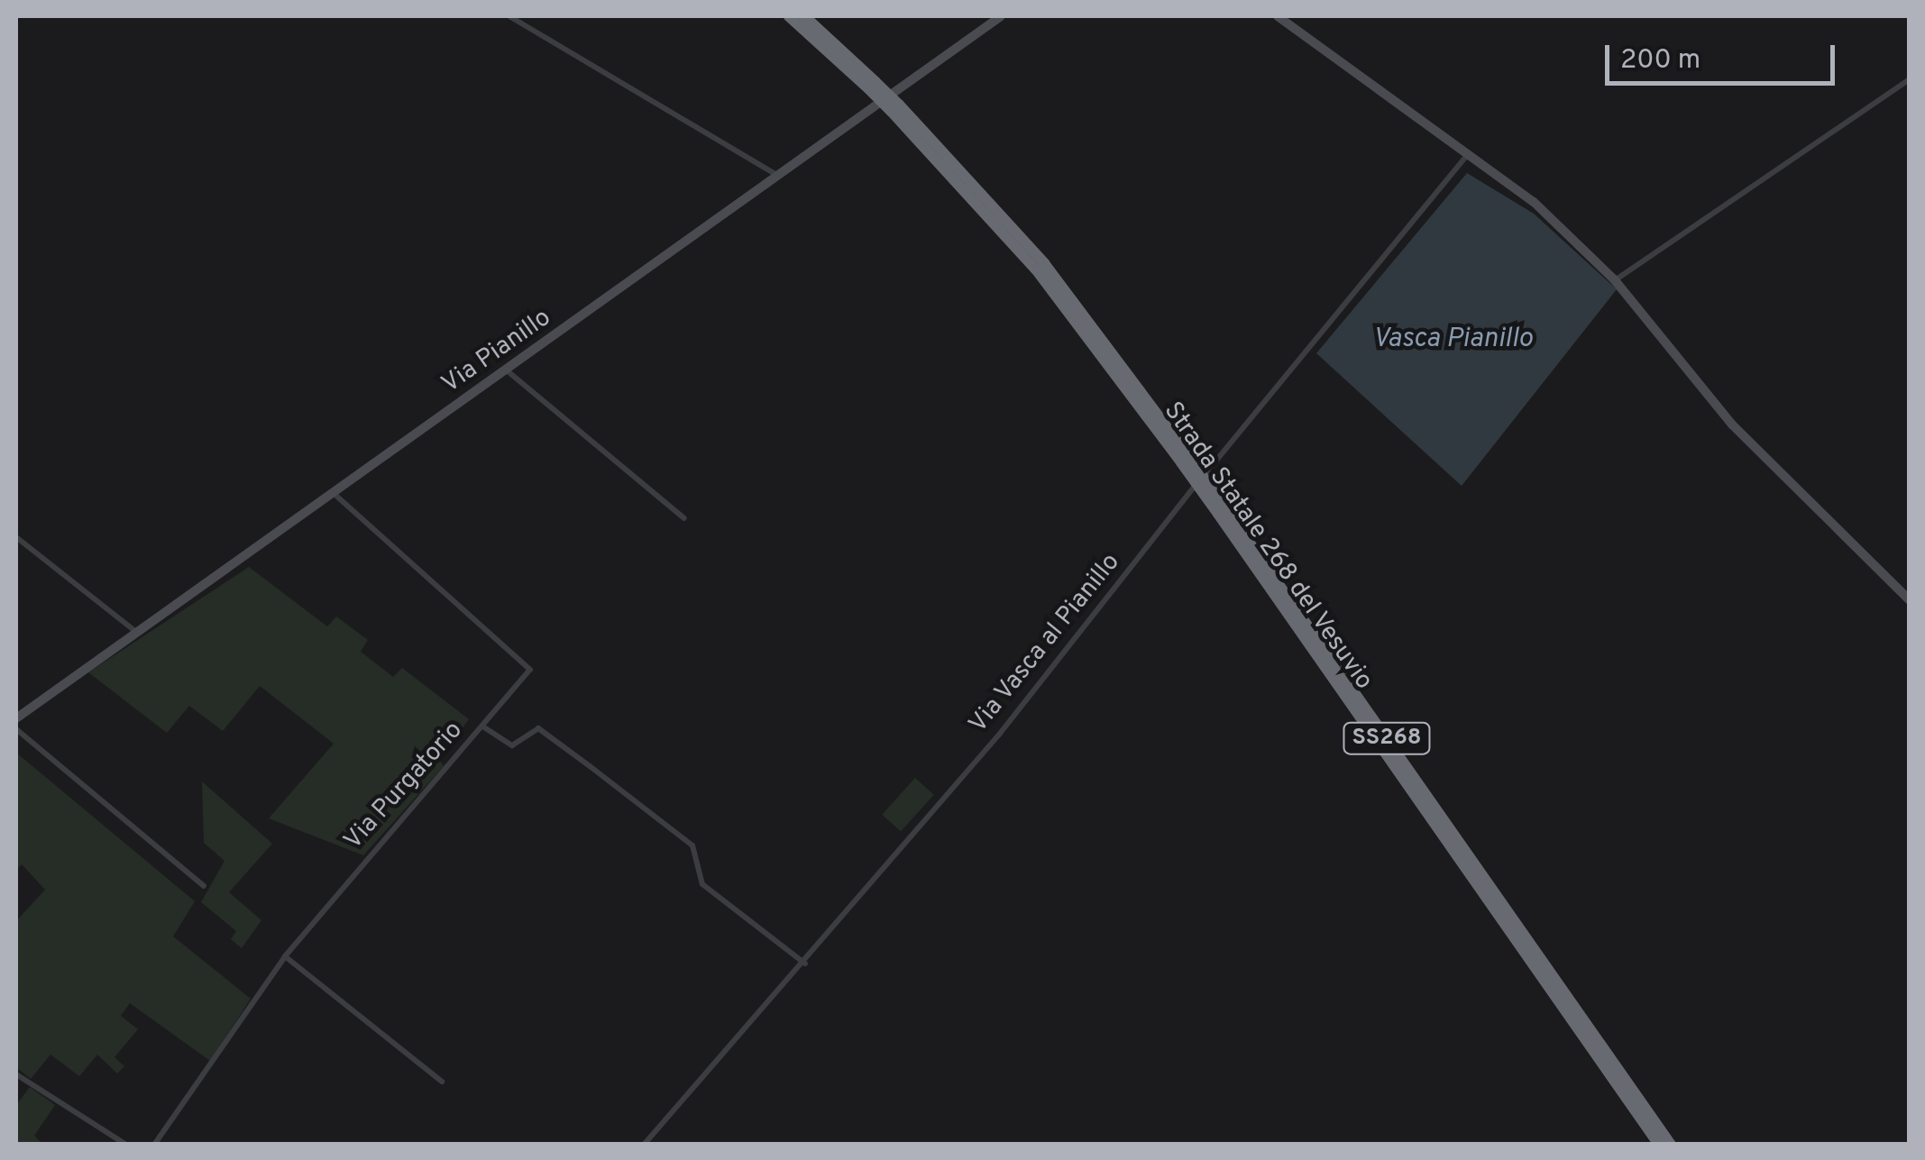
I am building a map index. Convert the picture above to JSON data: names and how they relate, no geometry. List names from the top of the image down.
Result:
{
  "streets": {
    "highway": ["Strada Statale 268 del Vesuvio", "SS268"],
    "street": ["Via Pianillo", "Via Vasca al Pianillo", "Via Purgatorio"]
  },
  "crossings": [
    ["Via Pianillo", "Via Purgatorio"]
  ],
  "water": ["Vasca Pianillo"],
  "scale_bar": "200 m"
}
